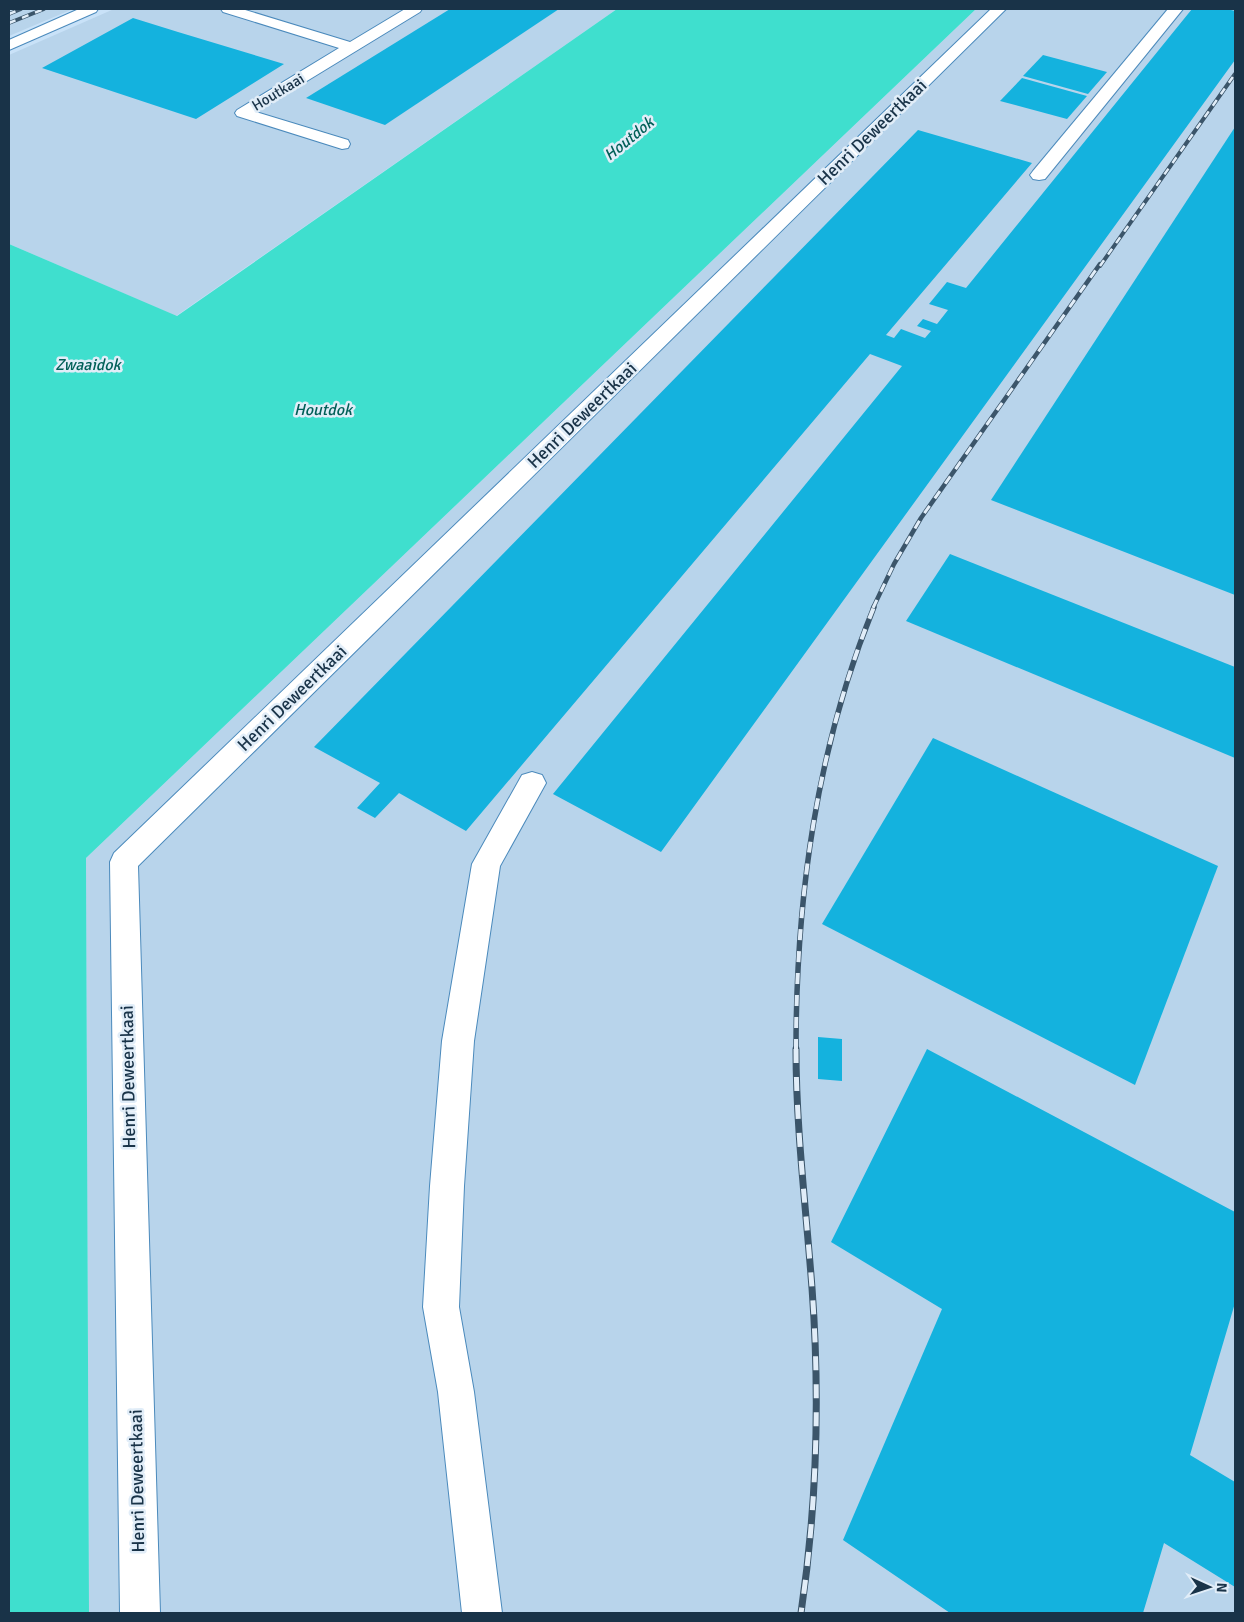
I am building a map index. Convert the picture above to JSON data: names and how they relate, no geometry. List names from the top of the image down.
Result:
{
  "streets": {
    "street": ["Houtkaai", "Henri Deweertkaai"]
  },
  "water": ["Houtdok", "Zwaaidok"],
  "north": "right"
}
